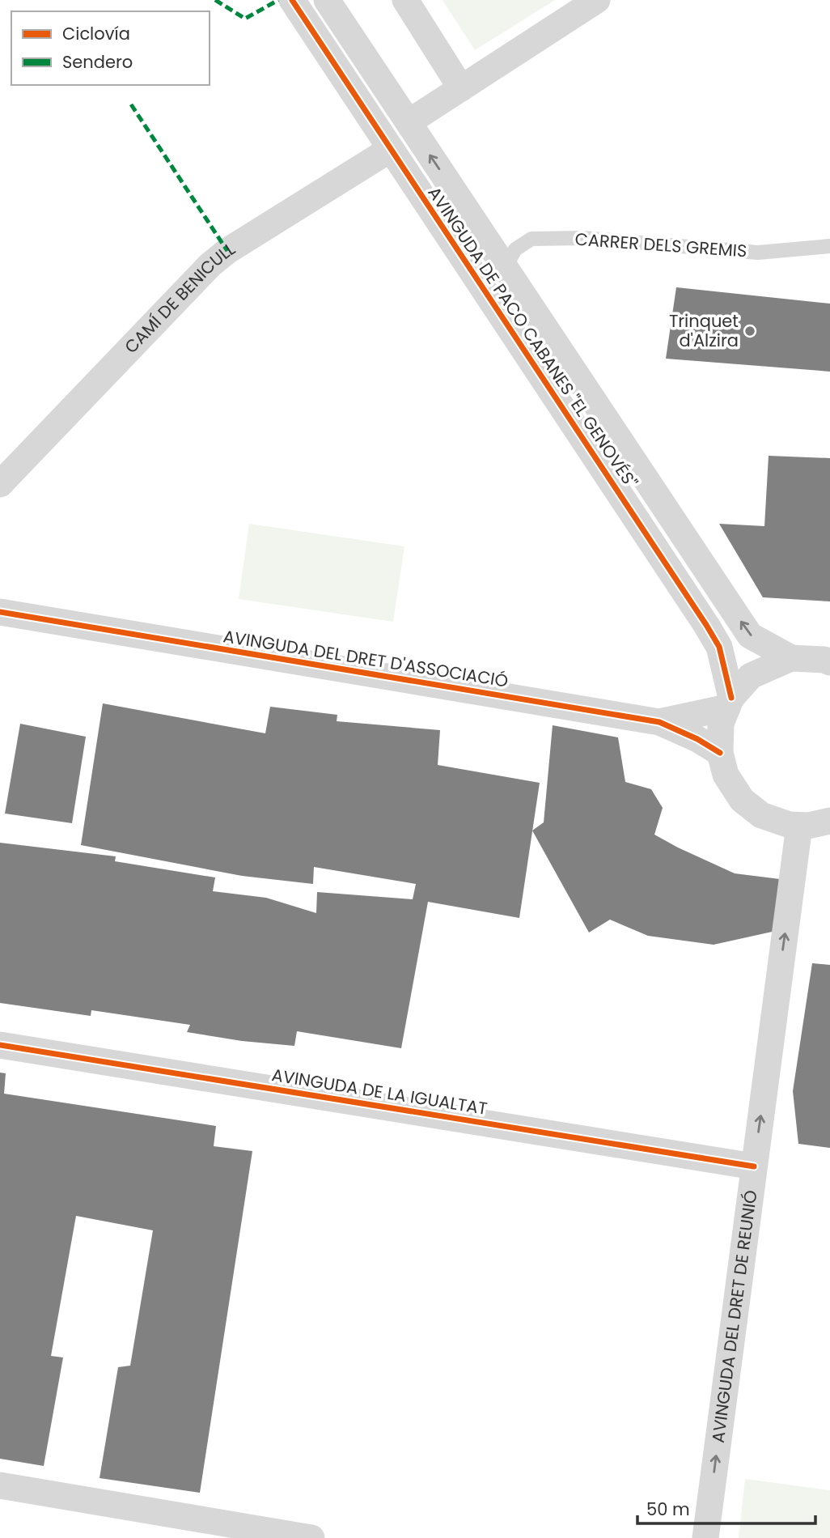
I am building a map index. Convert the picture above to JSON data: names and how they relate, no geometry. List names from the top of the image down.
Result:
{
  "streets": {
    "street": [
      "CAMÍ DE BENICULL",
      "AVINGUDA DE PACO CABANES \"EL GENOVÉS\"",
      "AVINGUDA DEL DRET D'ASSOCIACIÓ",
      "AVINGUDA DE LA IGUALTAT",
      "AVINGUDA DEL DRET DE REUNIÓ"
    ],
    "lane": ["CARRER DELS GREMIS"]
  },
  "crossings": [
    ["CARRER DELS GREMIS", "AVINGUDA DE PACO CABANES \"EL GENOVÉS\""],
    ["CAMÍ DE BENICULL", "AVINGUDA DE PACO CABANES \"EL GENOVÉS\""],
    ["AVINGUDA DE PACO CABANES \"EL GENOVÉS\"", "AVINGUDA DEL DRET D'ASSOCIACIÓ"],
    ["AVINGUDA DE LA IGUALTAT", "AVINGUDA DEL DRET DE REUNIÓ"]
  ],
  "one_way": ["AVINGUDA DEL DRET DE REUNIÓ"],
  "places": ["Trinquet d'Alzira"],
  "legend": ["Ciclovía", "Sendero"],
  "scale_bar": "50 m"
}
